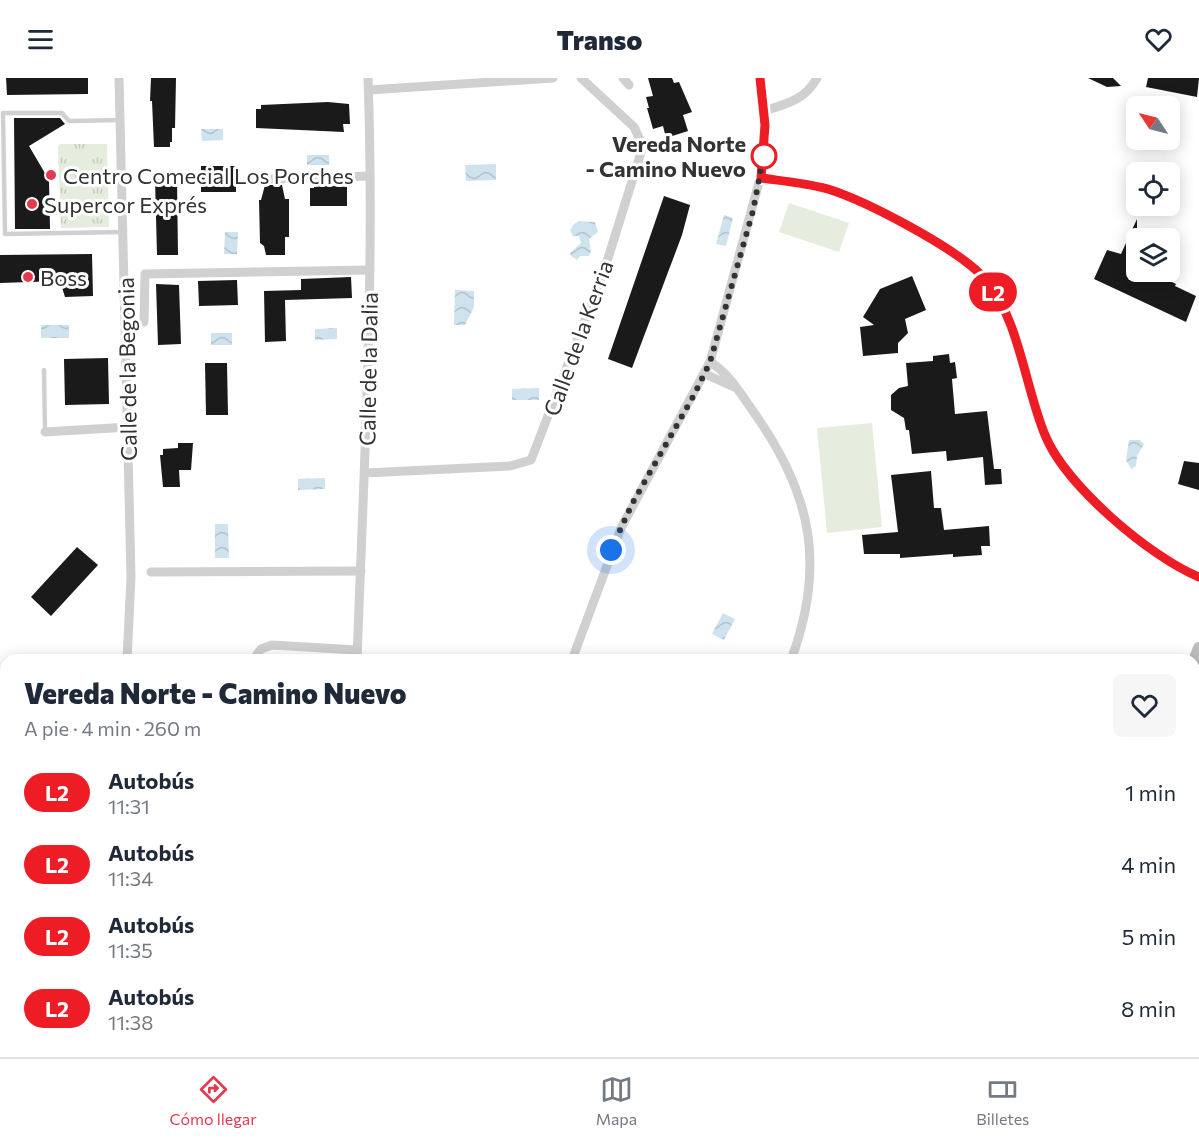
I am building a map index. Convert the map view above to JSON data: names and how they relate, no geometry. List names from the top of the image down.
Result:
{
  "streets": {
    "street": ["Calle de la Kerria", "Calle de la Begonia", "Calle de la Dalia"]
  },
  "crossings": [
    ["Calle de la Kerria", "Calle de la Dalia"]
  ],
  "places": [
    "Vereda Norte - Camino Nuevo",
    "Centro Comecial Los Porches",
    "Supercor Exprés",
    "Boss"
  ],
  "lines": ["bus line L2"],
  "north": "top left",
  "page": {
    "header": "Transo",
    "on_map": "L2",
    "heading": ["Vereda Norte - Camino Nuevo", "A pie · 4 min · 260 m"],
    "list": [
      {
        "mark": "L2",
        "name": "Autobús",
        "note": "11:31",
        "value": "1 min"
      },
      {
        "mark": "L2",
        "name": "Autobús",
        "note": "11:34",
        "value": "4 min"
      },
      {
        "mark": "L2",
        "name": "Autobús",
        "note": "11:35",
        "value": "5 min"
      },
      {
        "mark": "L2",
        "name": "Autobús",
        "note": "11:38",
        "value": "8 min"
      }
    ],
    "tabs": ["Cómo llegar", "Mapa", "Billetes"]
  }
}
